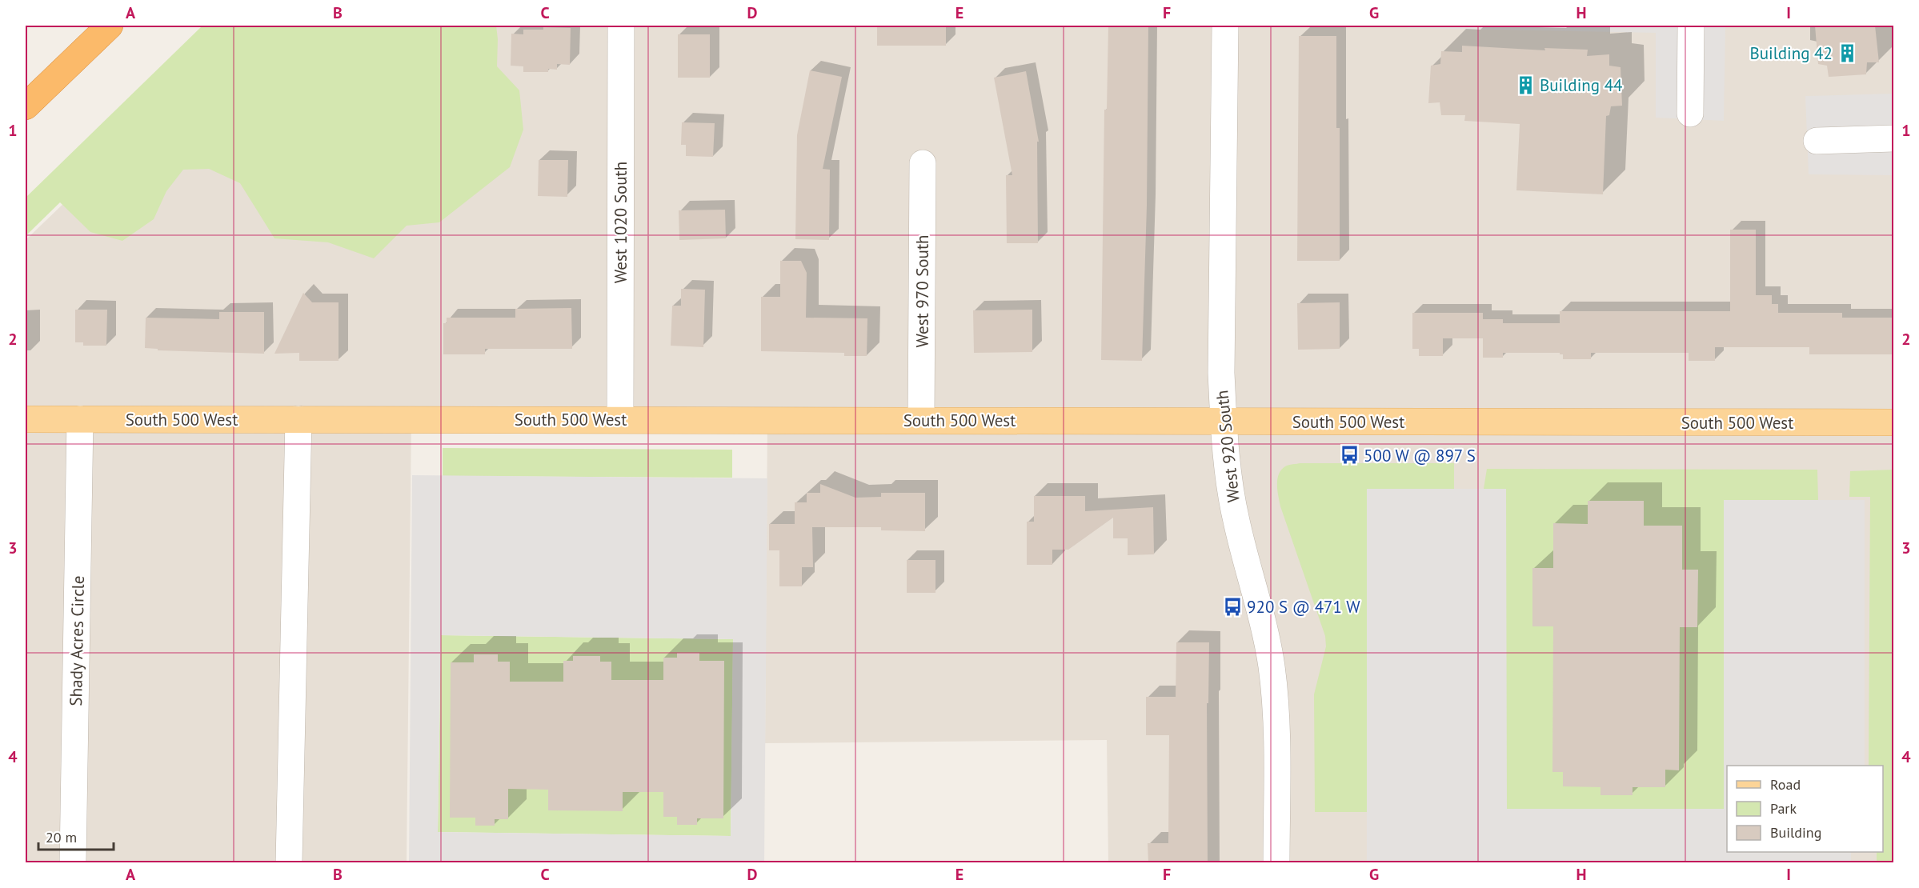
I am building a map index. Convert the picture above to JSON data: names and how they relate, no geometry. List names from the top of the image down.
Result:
{
  "streets": {
    "main road": ["South 500 West"],
    "street": [
      "West 1020 South",
      "West 970 South",
      "West 920 South",
      "Shady Acres Circle"
    ]
  },
  "crossings": [
    ["West 1020 South", "South 500 West"],
    ["West 970 South", "South 500 West"],
    ["South 500 West", "West 920 South"],
    ["South 500 West", "Shady Acres Circle"]
  ],
  "places": {
    "building": ["Building 42", "Building 44"],
    "bus stop": ["500 W @ 897 S", "920 S @ 471 W"]
  },
  "legend": ["Road", "Park", "Building"],
  "scale_bar": "20 m",
  "grid": {
    "columns": [
      "A",
      "B",
      "C",
      "D",
      "E",
      "F",
      "G",
      "H",
      "I"
    ],
    "rows": [
      "1",
      "2",
      "3",
      "4"
    ]
  }
}
